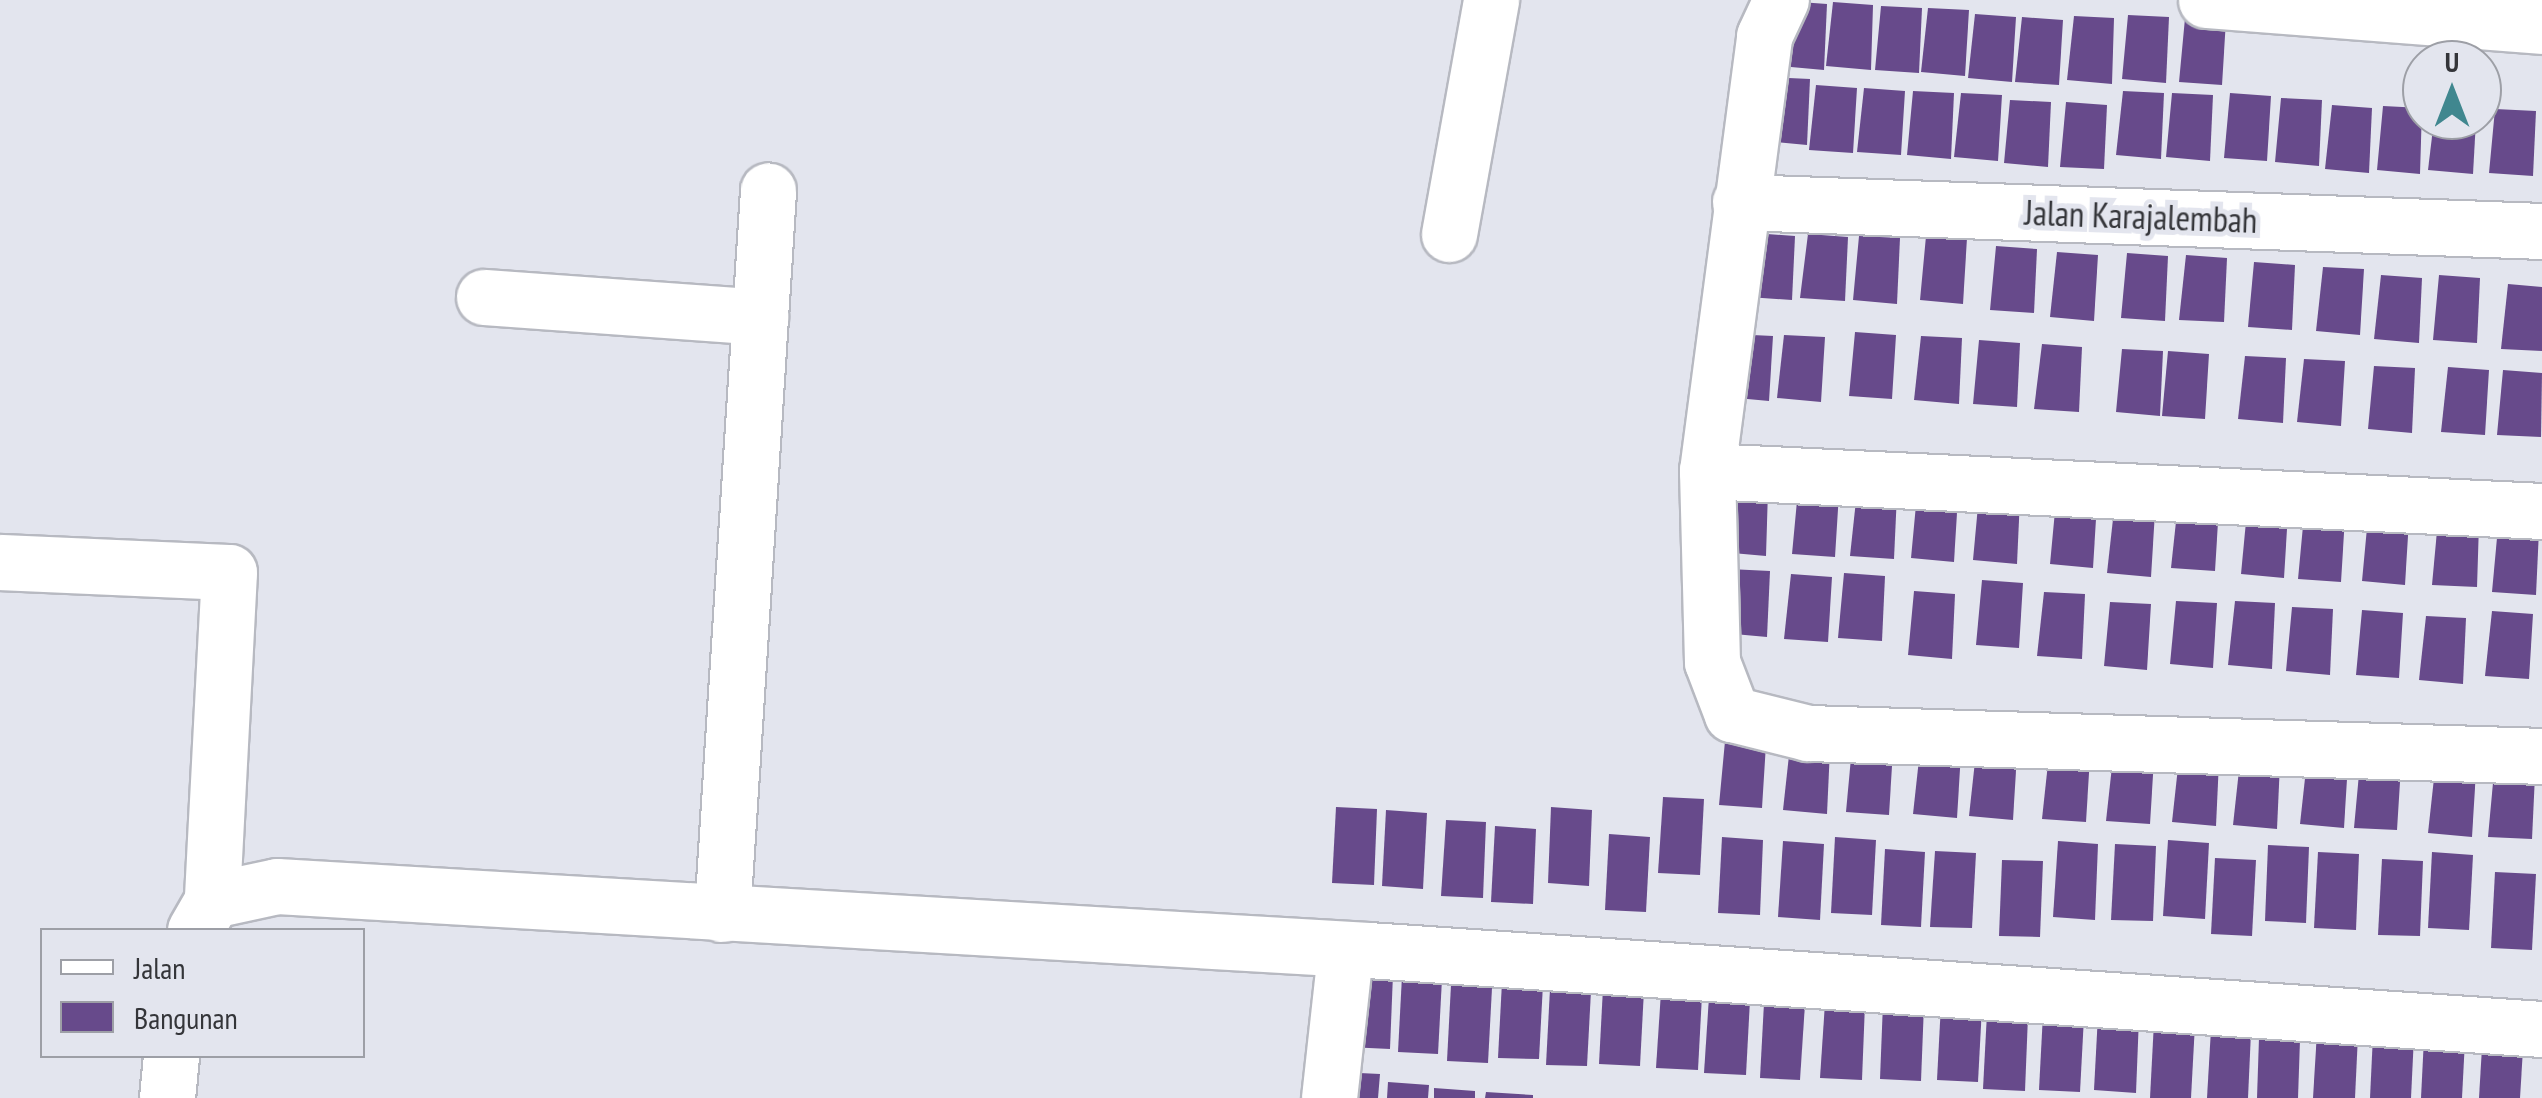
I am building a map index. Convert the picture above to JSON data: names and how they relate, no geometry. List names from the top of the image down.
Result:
{
  "streets": {
    "street": ["Jalan Karajalembah"]
  },
  "legend": ["Jalan", "Bangunan"],
  "north": "top"
}
